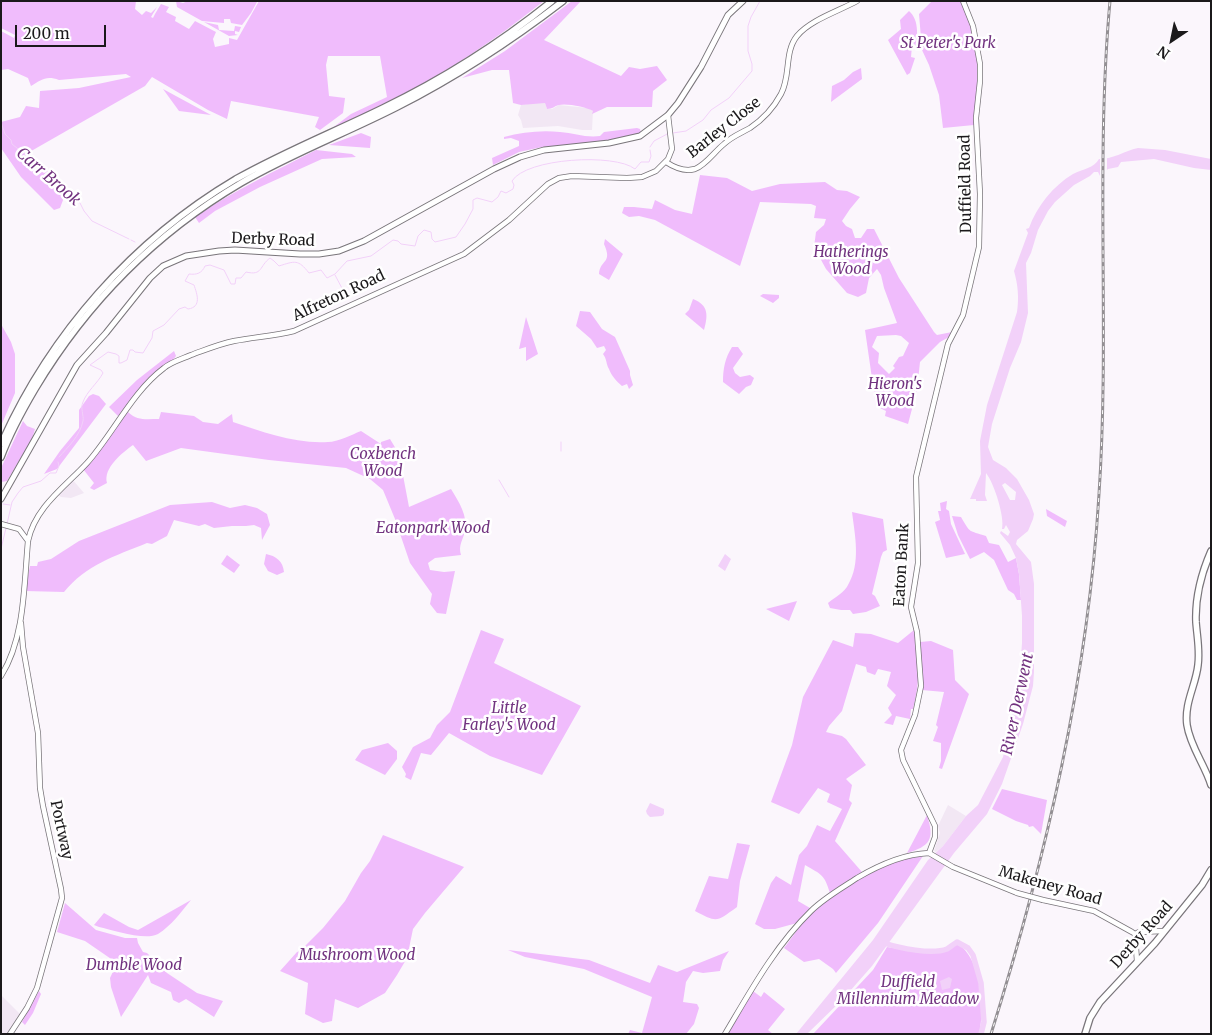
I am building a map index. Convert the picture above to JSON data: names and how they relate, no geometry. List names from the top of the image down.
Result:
{
  "streets": {
    "highway": ["Derby Road"],
    "street": [
      "Barley Close",
      "Duffield Road",
      "Alfreton Road",
      "Eaton Bank",
      "Portway",
      "Makeney Road"
    ]
  },
  "crossings": [
    ["Barley Close", "Alfreton Road"],
    ["Duffield Road", "Eaton Bank"],
    ["Alfreton Road", "Portway"],
    ["Eaton Bank", "Makeney Road"]
  ],
  "water": ["Carr Brook", "River Derwent"],
  "parks": [
    "St Peter's Park",
    "Hatherings Wood",
    "Hieron's Wood",
    "Coxbench Wood",
    "Eatonpark Wood",
    "Little Farley's Wood",
    "Mushroom Wood",
    "Dumble Wood",
    "Duffield Millennium Meadow"
  ],
  "scale_bar": "200 m",
  "north": "bottom left"
}
